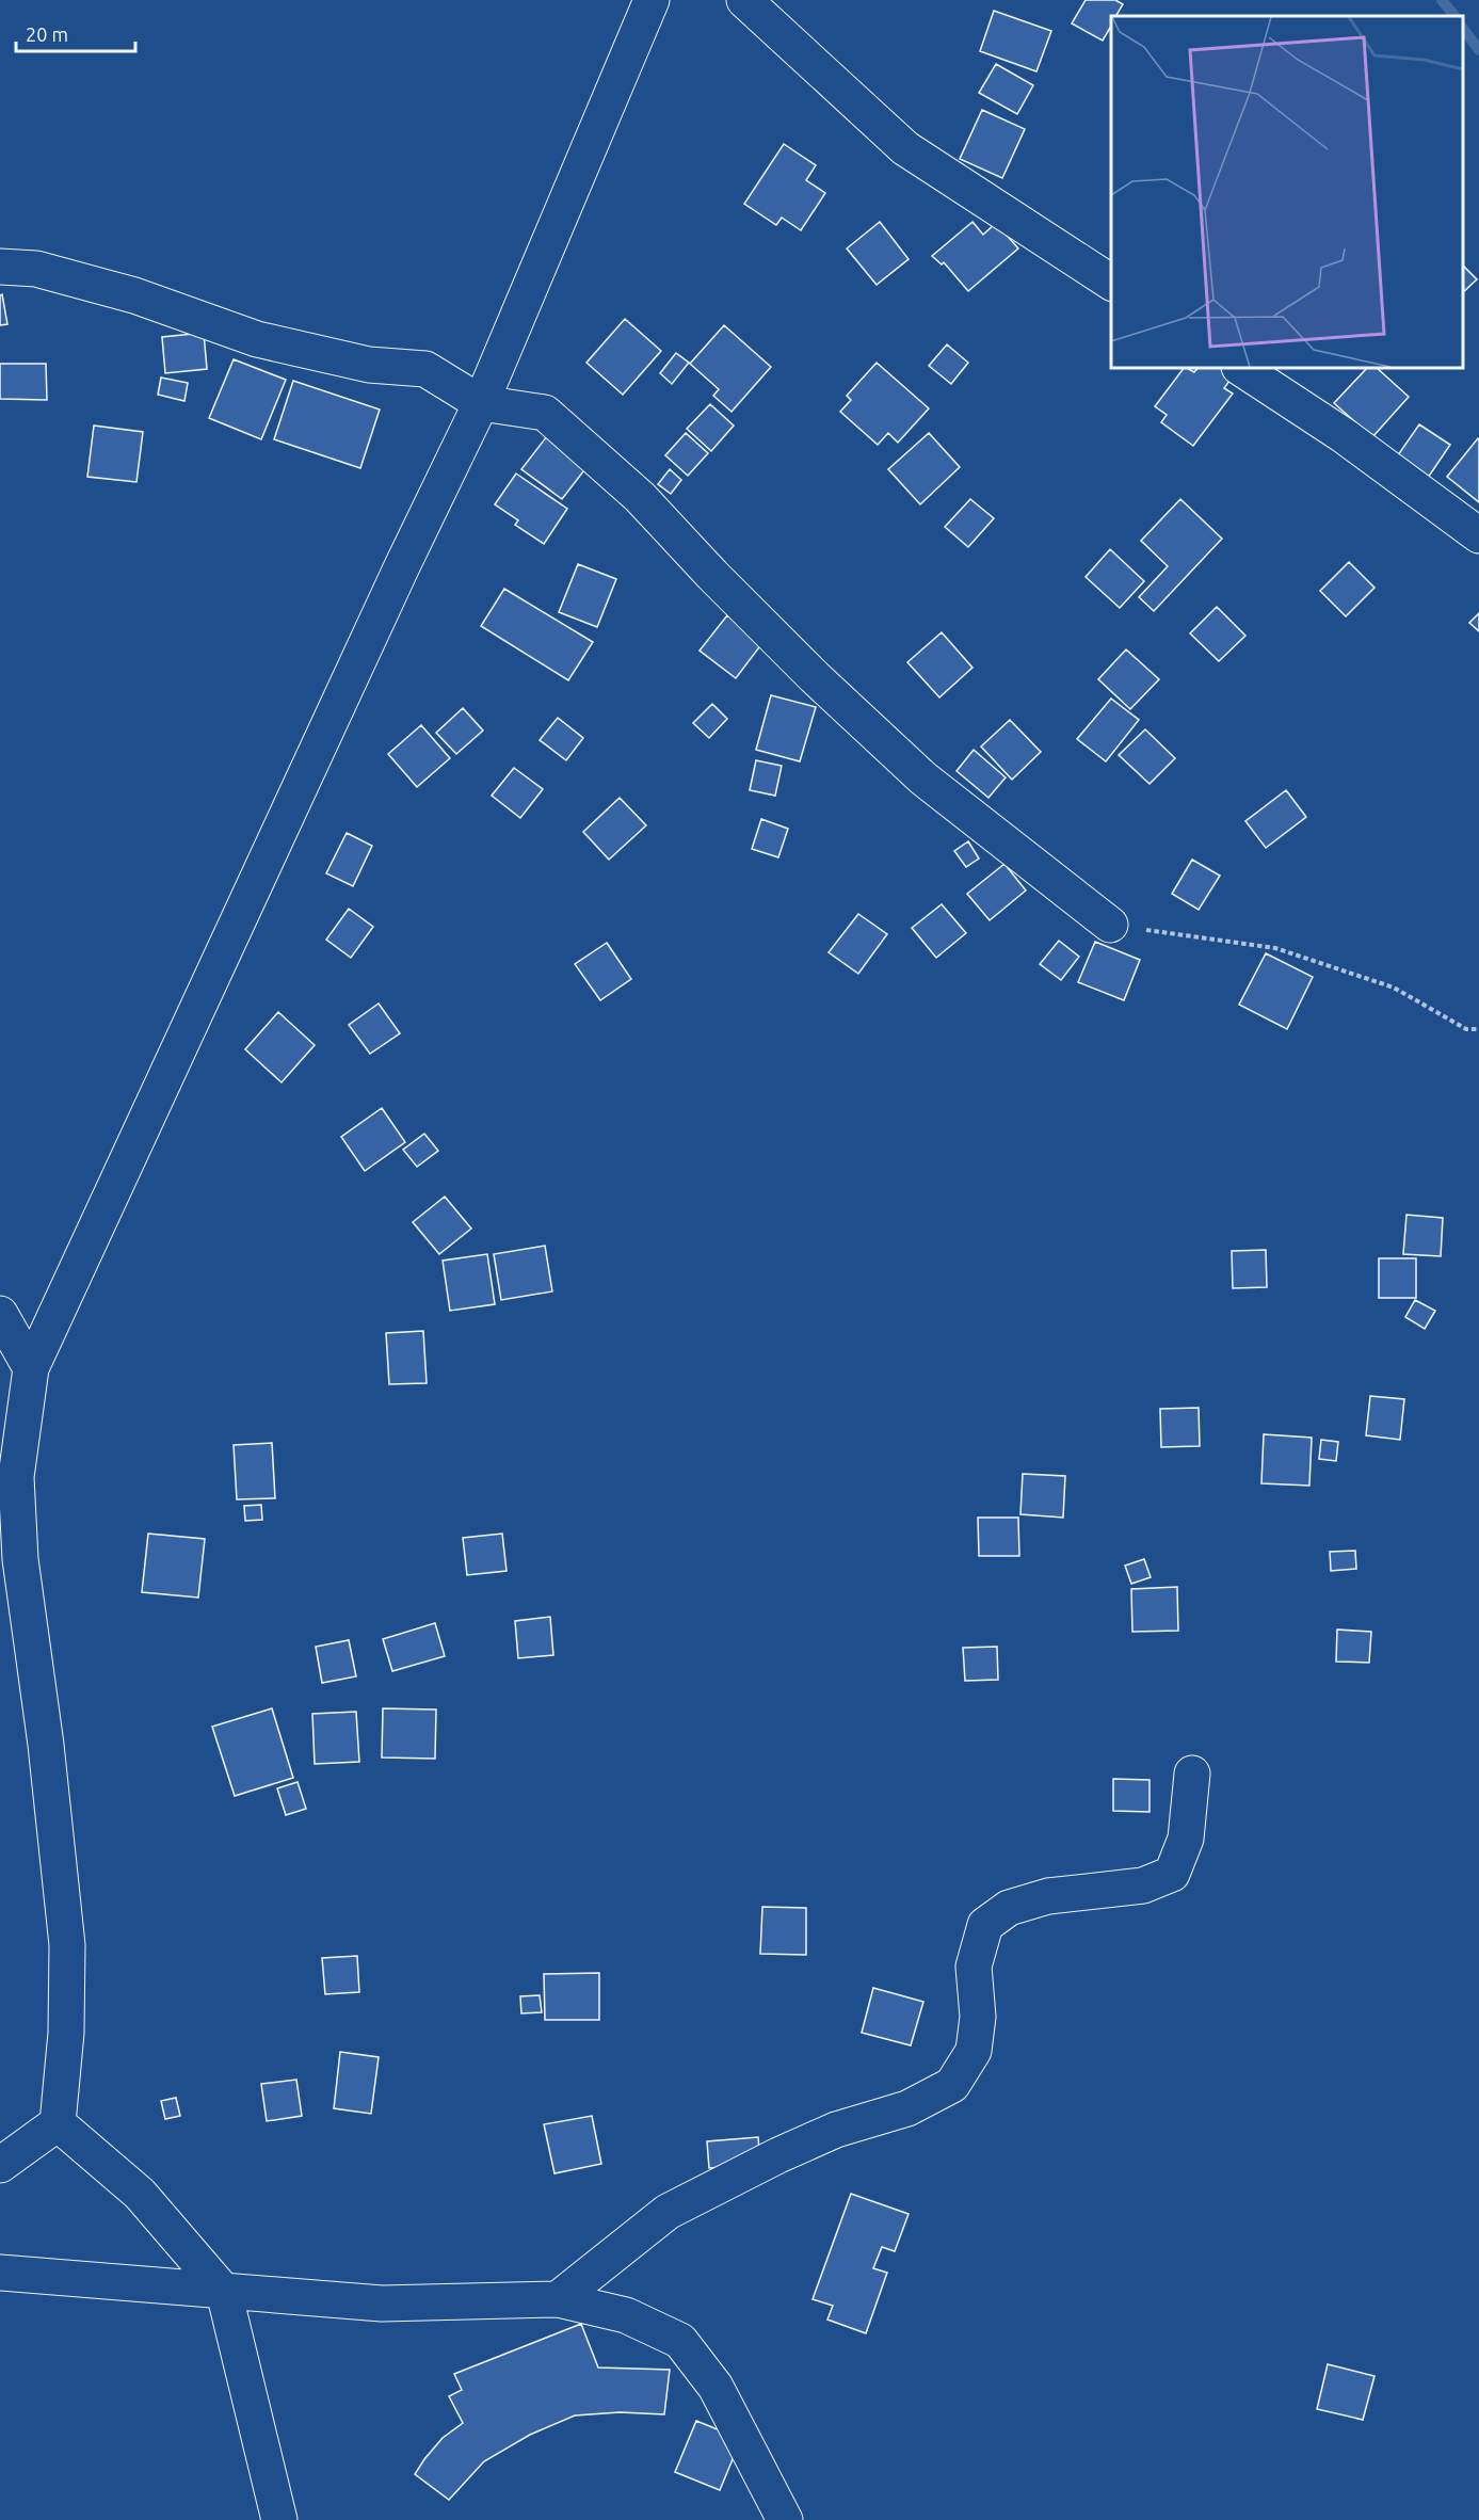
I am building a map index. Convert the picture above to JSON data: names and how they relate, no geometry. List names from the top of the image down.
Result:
{
  "scale_bar": "20 m"
}
